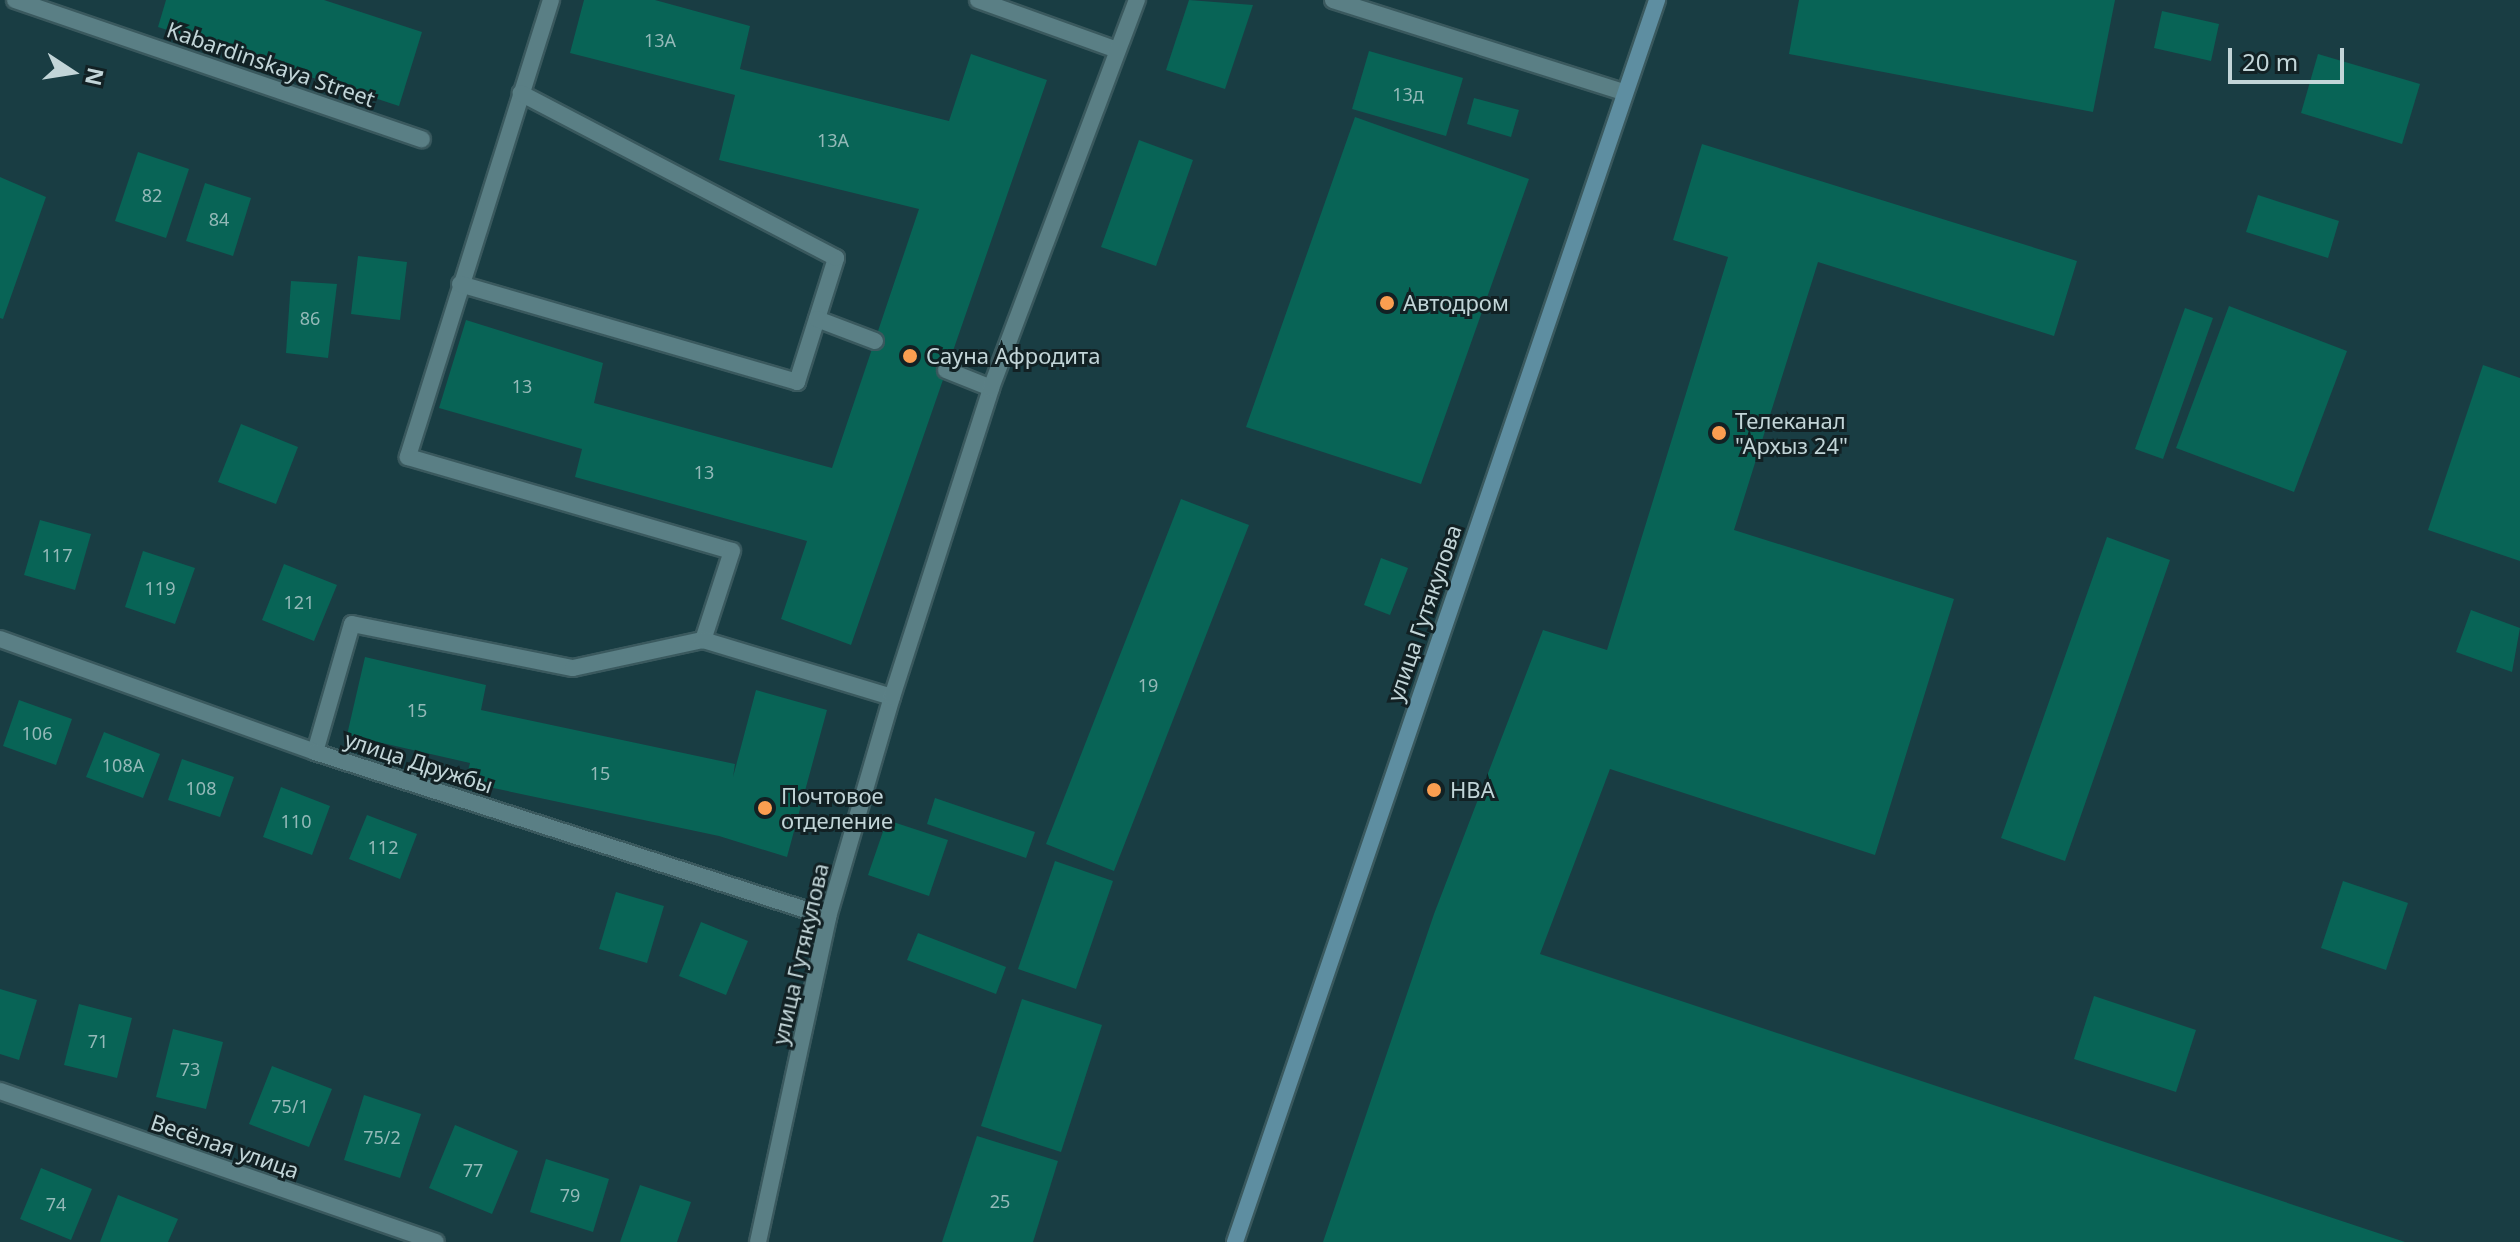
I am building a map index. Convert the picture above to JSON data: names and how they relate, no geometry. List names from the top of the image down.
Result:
{
  "streets": {
    "main road": ["улица Гутякулова"],
    "street": ["Kabardinskaya Street", "улица Дружбы", "Весёлая улица"]
  },
  "crossings": [
    ["улица Гутякулова", "улица Дружбы"]
  ],
  "places": [
    "Автодром",
    "Сауна Афродита",
    "Телеканал \"Архыз 24\"",
    "НВА",
    "Почтовое отделение"
  ],
  "house_numbers": [
    "13А",
    "13д",
    "13А",
    "82",
    "84",
    "86",
    "13",
    "13",
    "117",
    "119",
    "121",
    "19",
    "15",
    "106",
    "108А",
    "15",
    "108",
    "110",
    "112",
    "71",
    "73",
    "75/1",
    "75/2",
    "77",
    "79",
    "25",
    "74"
  ],
  "scale_bar": "20 m",
  "north": "right"
}
